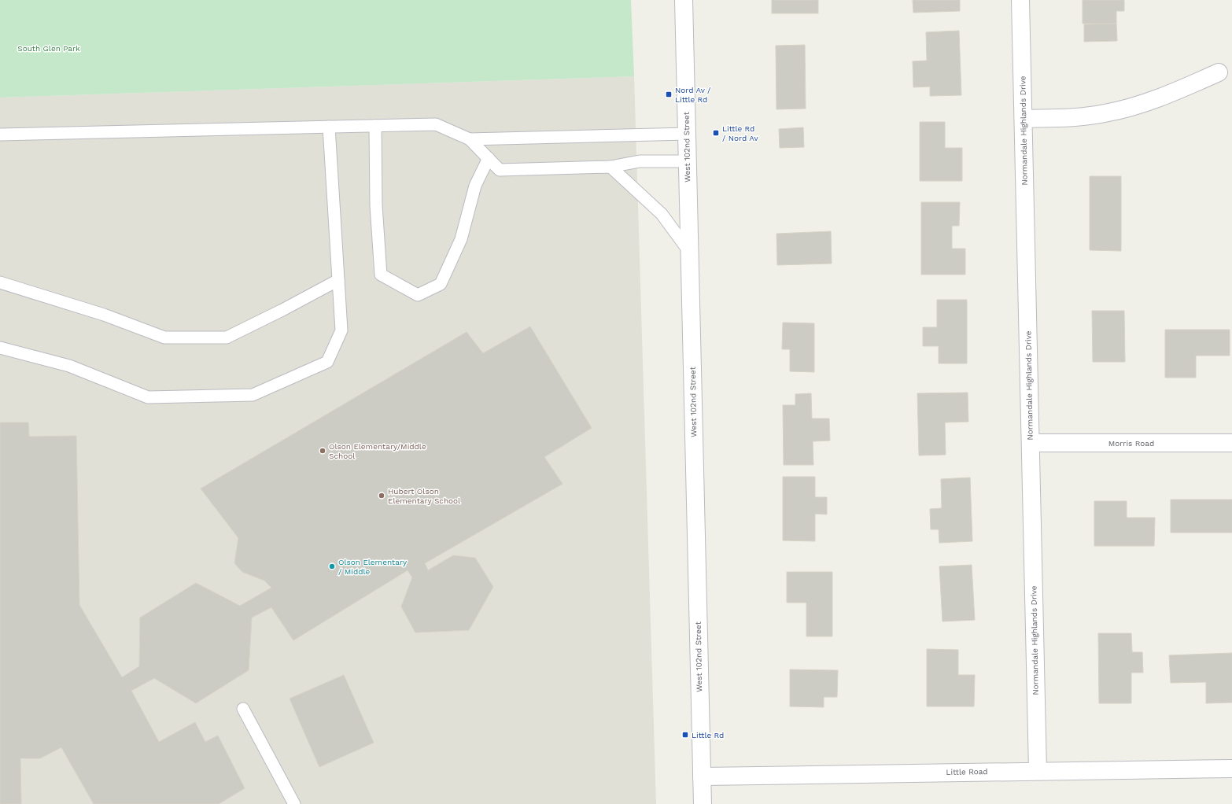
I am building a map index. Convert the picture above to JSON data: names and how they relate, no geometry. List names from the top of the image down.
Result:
{
  "streets": {
    "street": [
      "Normandale Highlands Drive",
      "West 102nd Street",
      "Morris Road",
      "Little Road"
    ]
  },
  "crossings": [
    ["Normandale Highlands Drive", "Morris Road"],
    ["Normandale Highlands Drive", "Little Road"],
    ["West 102nd Street", "Little Road"]
  ],
  "parks": ["South Glen Park"],
  "places": {
    "transit": ["Nord Av / Little Rd", "Little Rd / Nord Av", "Little Rd"],
    "other": ["Olson Elementary/Middle School", "Hubert Olson Elementary School", "Olson Elementary / Middle"]
  }
}
